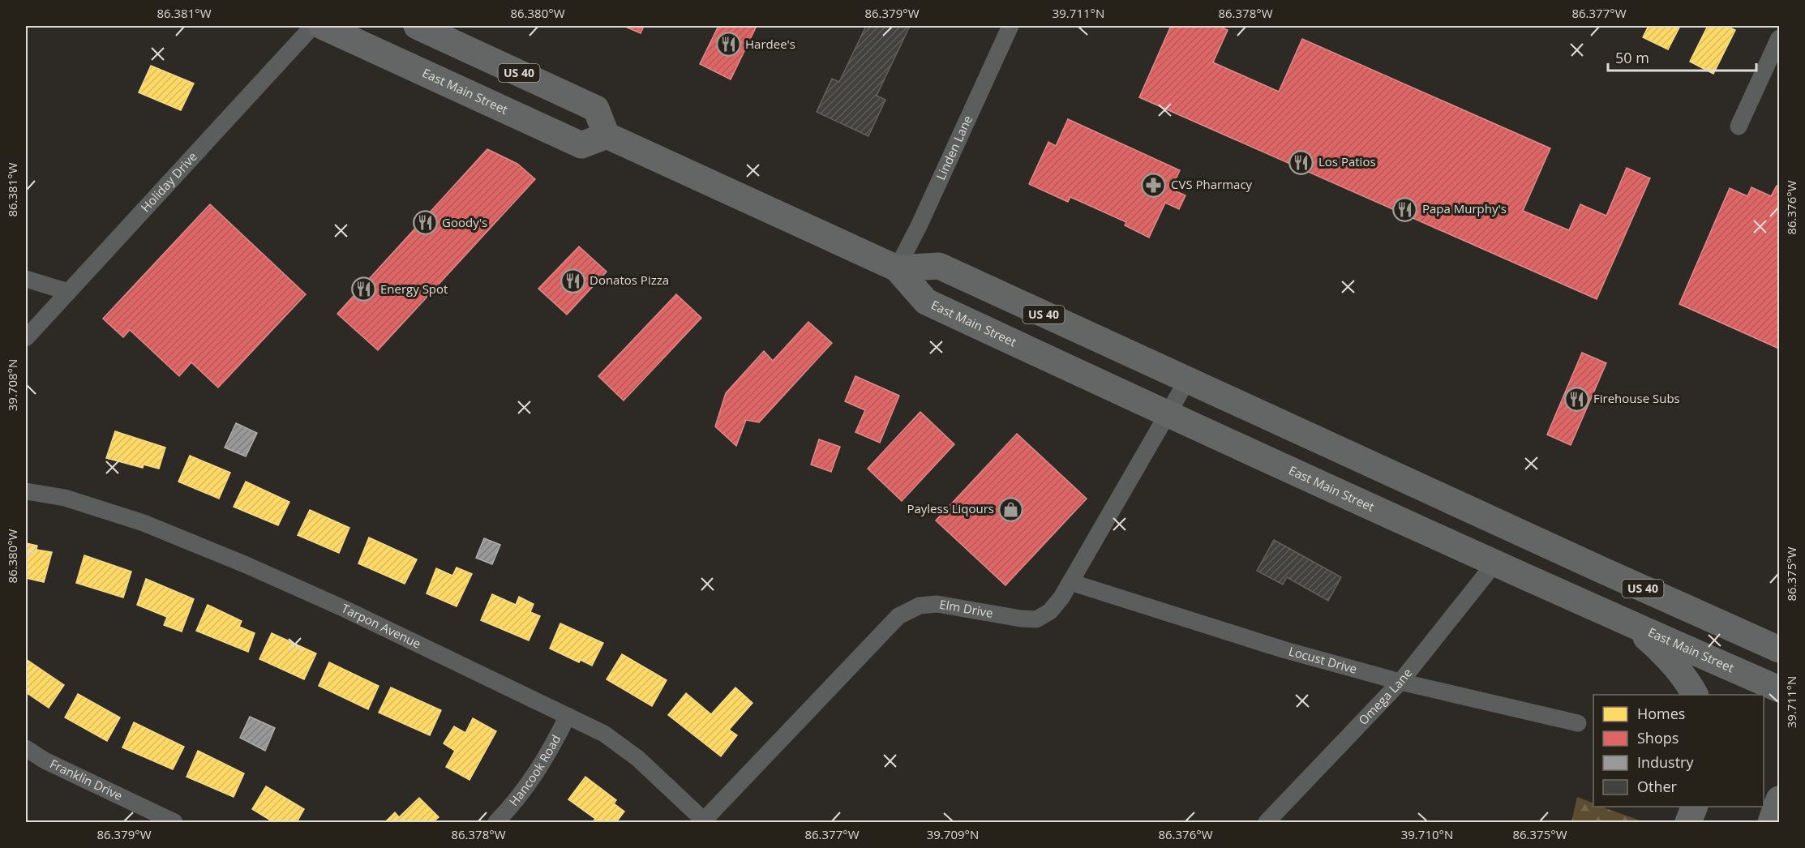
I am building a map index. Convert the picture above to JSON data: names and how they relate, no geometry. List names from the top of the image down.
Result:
{
  "streets": {
    "main road": ["US 40", "East Main Street"],
    "street": [
      "Linden Lane",
      "Holiday Drive",
      "Elm Drive",
      "Tarpon Avenue",
      "Locust Drive",
      "Omega Lane",
      "Hancook Road",
      "Franklin Drive"
    ]
  },
  "crossings": [
    ["US 40", "East Main Street"],
    ["East Main Street", "Linden Lane"],
    ["East Main Street", "Elm Drive"],
    ["East Main Street", "Omega Lane"],
    ["Elm Drive", "Tarpon Avenue"],
    ["Elm Drive", "Locust Drive"],
    ["Tarpon Avenue", "Hancook Road"],
    ["Locust Drive", "Omega Lane"]
  ],
  "places": {
    "restaurant": [
      "Hardee's",
      "Los Patios",
      "Papa Murphy's",
      "Goody's",
      "Donatos Pizza",
      "Energy Spot",
      "Firehouse Subs"
    ],
    "pharmacy": ["CVS Pharmacy"],
    "shop": ["Payless Liqours"]
  },
  "legend": [
    "Homes",
    "Shops",
    "Industry",
    "Other"
  ],
  "scale_bar": "50 m",
  "coordinates": [
    "86.381°W",
    "86.380°W",
    "86.379°W",
    "39.711°N",
    "86.378°W",
    "86.377°W",
    "86.376°W",
    "39.708°N",
    "86.375°W",
    "39.709°N",
    "39.710°N"
  ]
}
